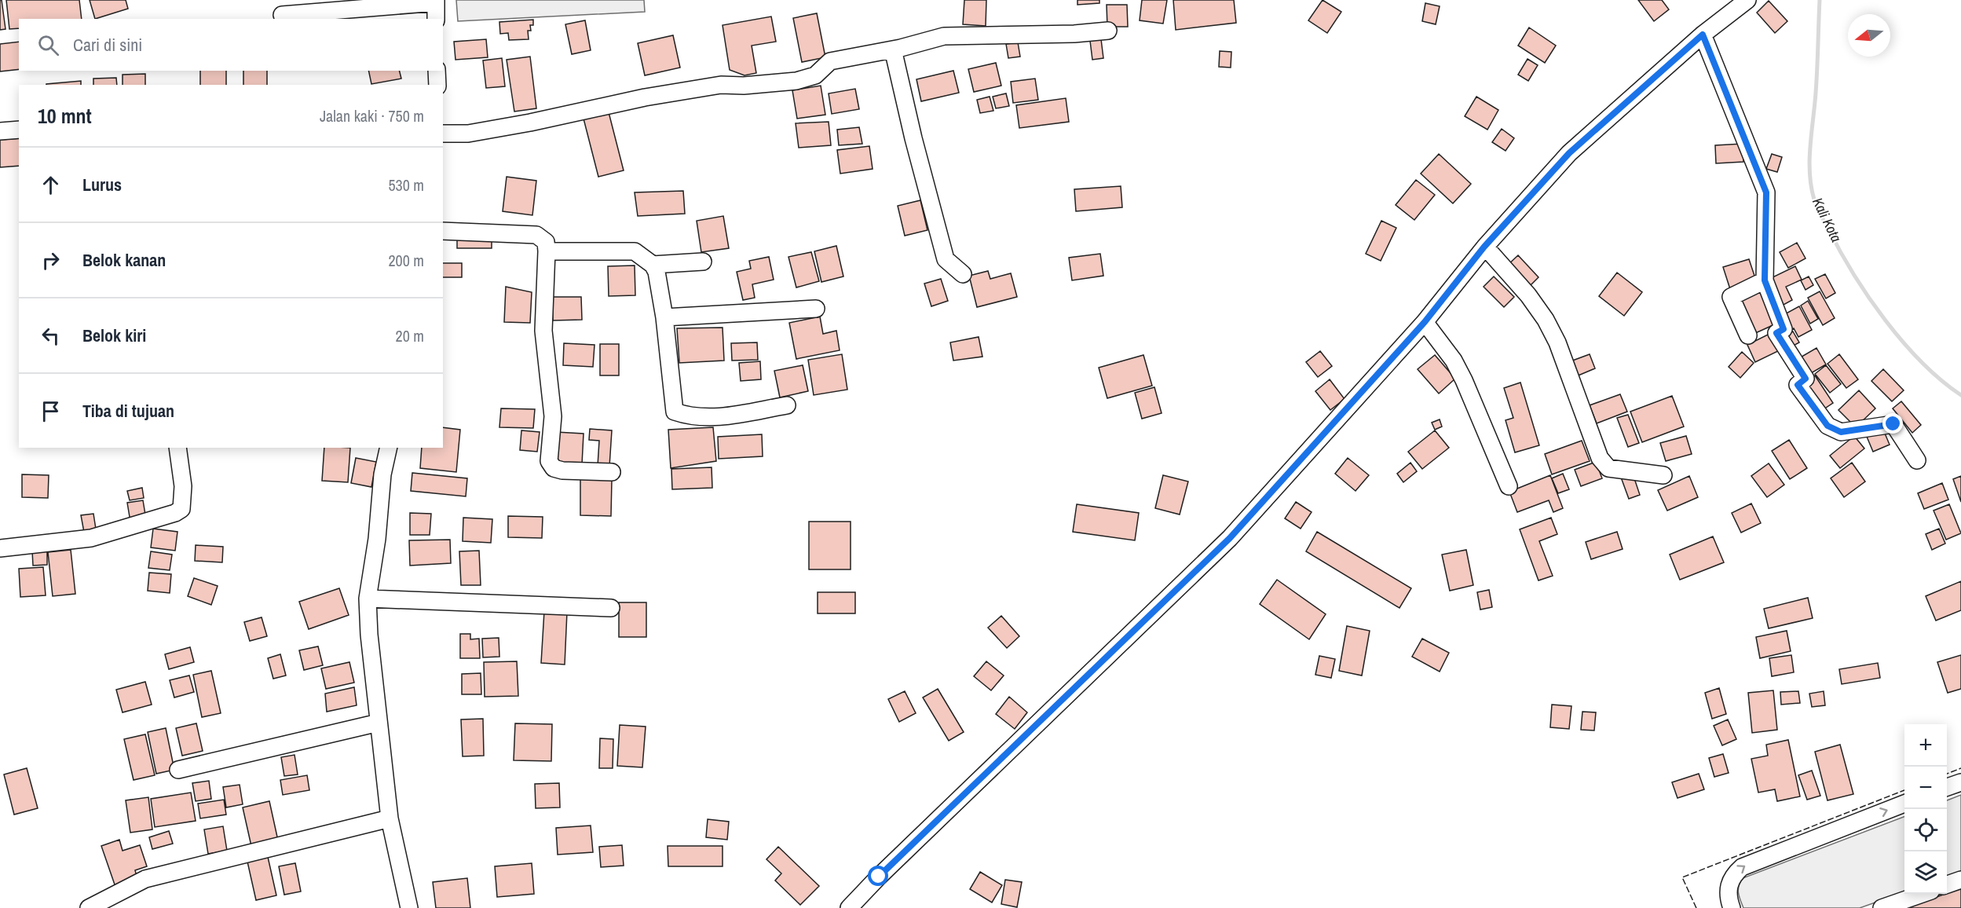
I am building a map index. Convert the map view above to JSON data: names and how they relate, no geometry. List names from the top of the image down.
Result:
{
  "water": ["Kali Kota"],
  "north": "left",
  "page": {
    "search": "Cari di sini",
    "heading": ["10 mnt", "Jalan kaki · 750 m"],
    "list": [
      ["Lurus", "530 m"],
      ["Belok kanan", "200 m"],
      ["Belok kiri", "20 m"],
      "Tiba di tujuan"
    ],
    "map_buttons": ["+", "−"]
  }
}
